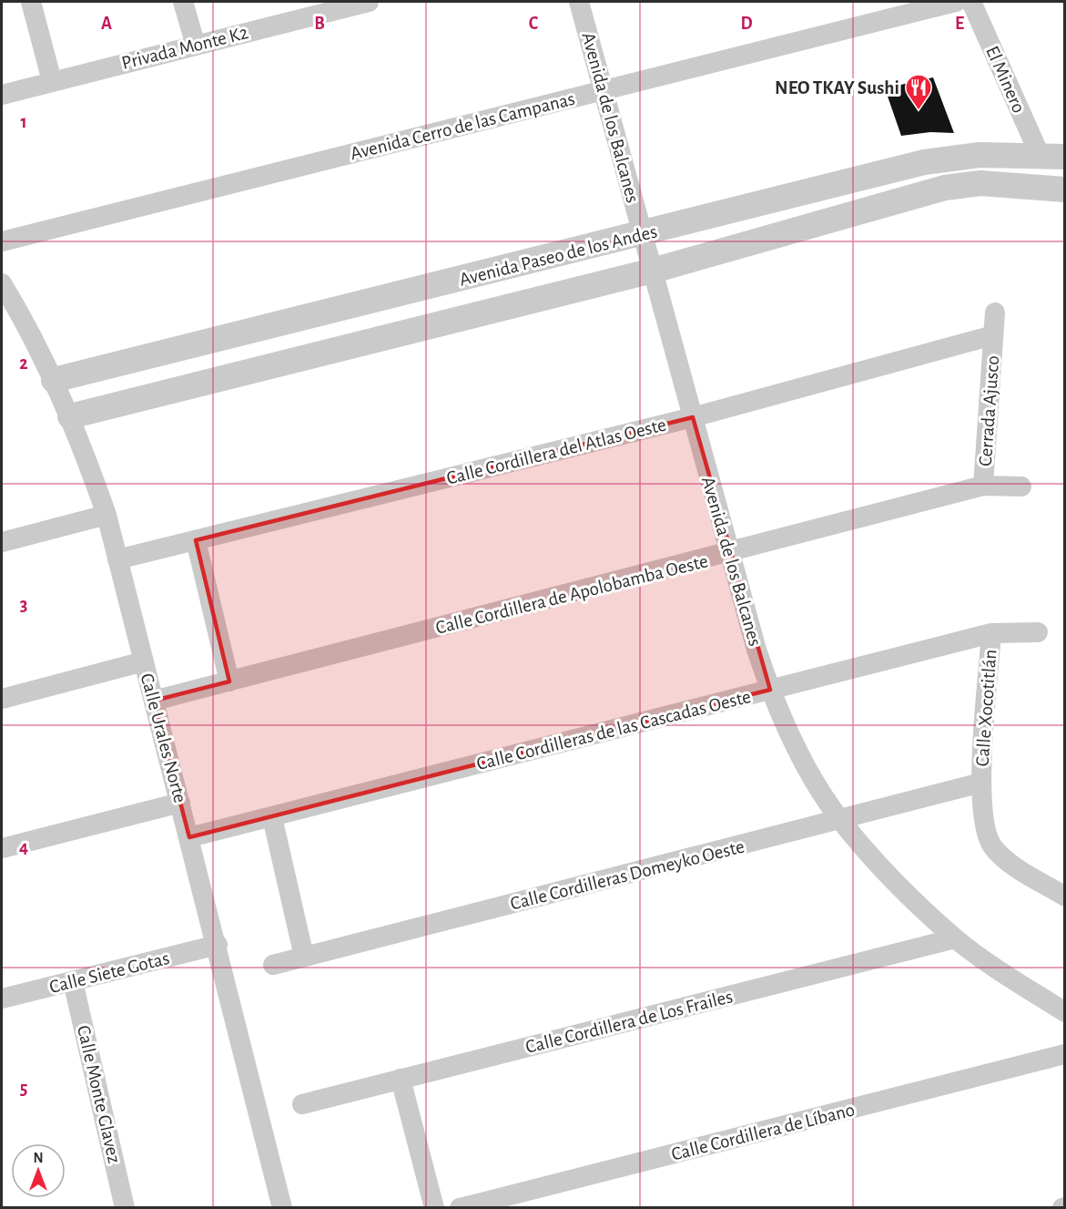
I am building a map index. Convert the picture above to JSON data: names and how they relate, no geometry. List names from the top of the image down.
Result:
{
  "streets": {
    "street": [
      "Privada Monte K2",
      "El Minero",
      "Avenida de los Balcanes",
      "Avenida Cerro de las Campanas",
      "Avenida Paseo de los Andes",
      "Cerrada Ajusco",
      "Calle Cordillera del Atlas Oeste",
      "Calle Cordillera de Apolobamba Oeste",
      "Calle Xocotitlán",
      "Calle Cordilleras de las Cascadas Oeste",
      "Calle Urales Norte",
      "Calle Cordilleras Domeyko Oeste",
      "Calle Siete Gotas",
      "Calle Cordillera de Los Frailes",
      "Calle Monte Glavez",
      "Calle Cordillera de Líbano"
    ]
  },
  "crossings": [
    ["El Minero", "Avenida Paseo de los Andes"],
    ["Avenida de los Balcanes", "Avenida Cerro de las Campanas"],
    ["Avenida de los Balcanes", "Avenida Paseo de los Andes"],
    ["Avenida de los Balcanes", "Calle Cordillera del Atlas Oeste"],
    ["Avenida de los Balcanes", "Calle Cordillera de Apolobamba Oeste"],
    ["Avenida de los Balcanes", "Calle Cordilleras de las Cascadas Oeste"],
    ["Avenida de los Balcanes", "Calle Cordilleras Domeyko Oeste"],
    ["Avenida de los Balcanes", "Calle Cordillera de Los Frailes"],
    ["Avenida Paseo de los Andes", "Calle Urales Norte"],
    ["Cerrada Ajusco", "Calle Cordillera del Atlas Oeste"],
    ["Cerrada Ajusco", "Calle Cordillera de Apolobamba Oeste"],
    ["Calle Cordillera del Atlas Oeste", "Calle Urales Norte"],
    ["Calle Cordillera de Apolobamba Oeste", "Calle Urales Norte"],
    ["Calle Xocotitlán", "Calle Cordilleras de las Cascadas Oeste"],
    ["Calle Xocotitlán", "Calle Cordilleras Domeyko Oeste"],
    ["Calle Cordilleras de las Cascadas Oeste", "Calle Urales Norte"],
    ["Calle Urales Norte", "Calle Siete Gotas"],
    ["Calle Siete Gotas", "Calle Monte Glavez"]
  ],
  "places": {
    "restaurant": ["NEO TKAY Sushi"]
  },
  "north": "top",
  "grid": {
    "columns": [
      "A",
      "B",
      "C",
      "D",
      "E"
    ],
    "rows": [
      "1",
      "2",
      "3",
      "4",
      "5"
    ]
  }
}
